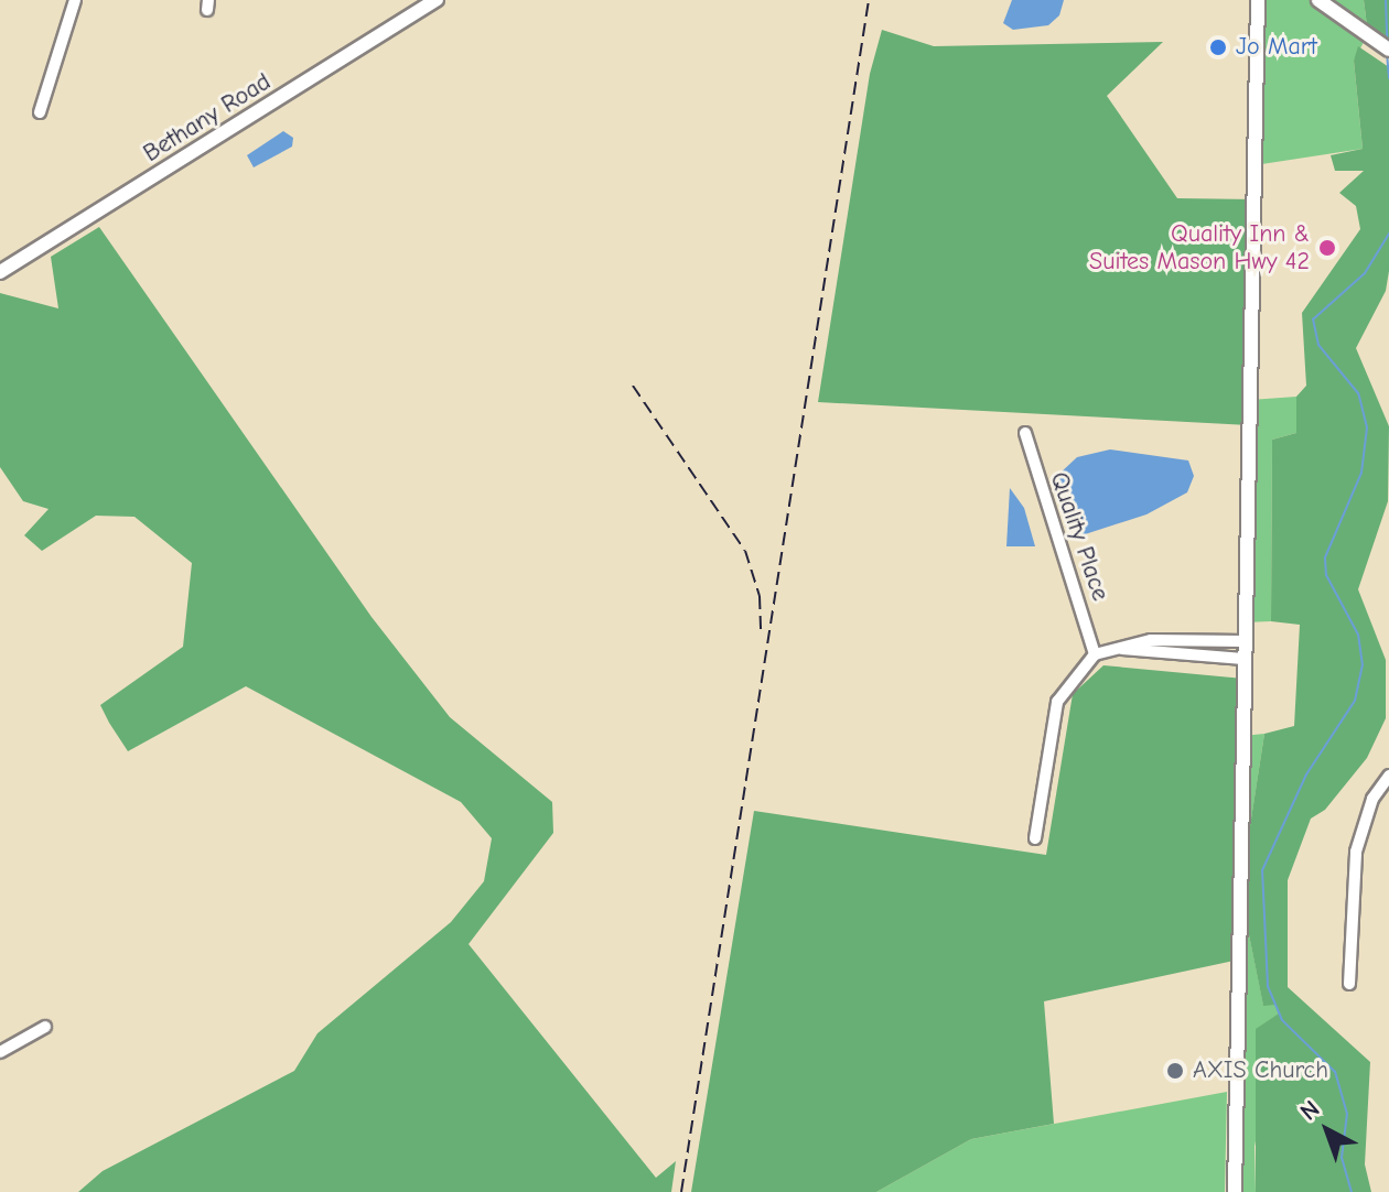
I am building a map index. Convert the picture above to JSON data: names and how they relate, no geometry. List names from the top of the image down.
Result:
{
  "streets": {
    "main road": ["Bethany Road"],
    "street": ["Quality Place"]
  },
  "places": ["Jo Mart", "Quality Inn & Suites Mason Hwy 42", "AXIS Church"],
  "north": "top left"
}
